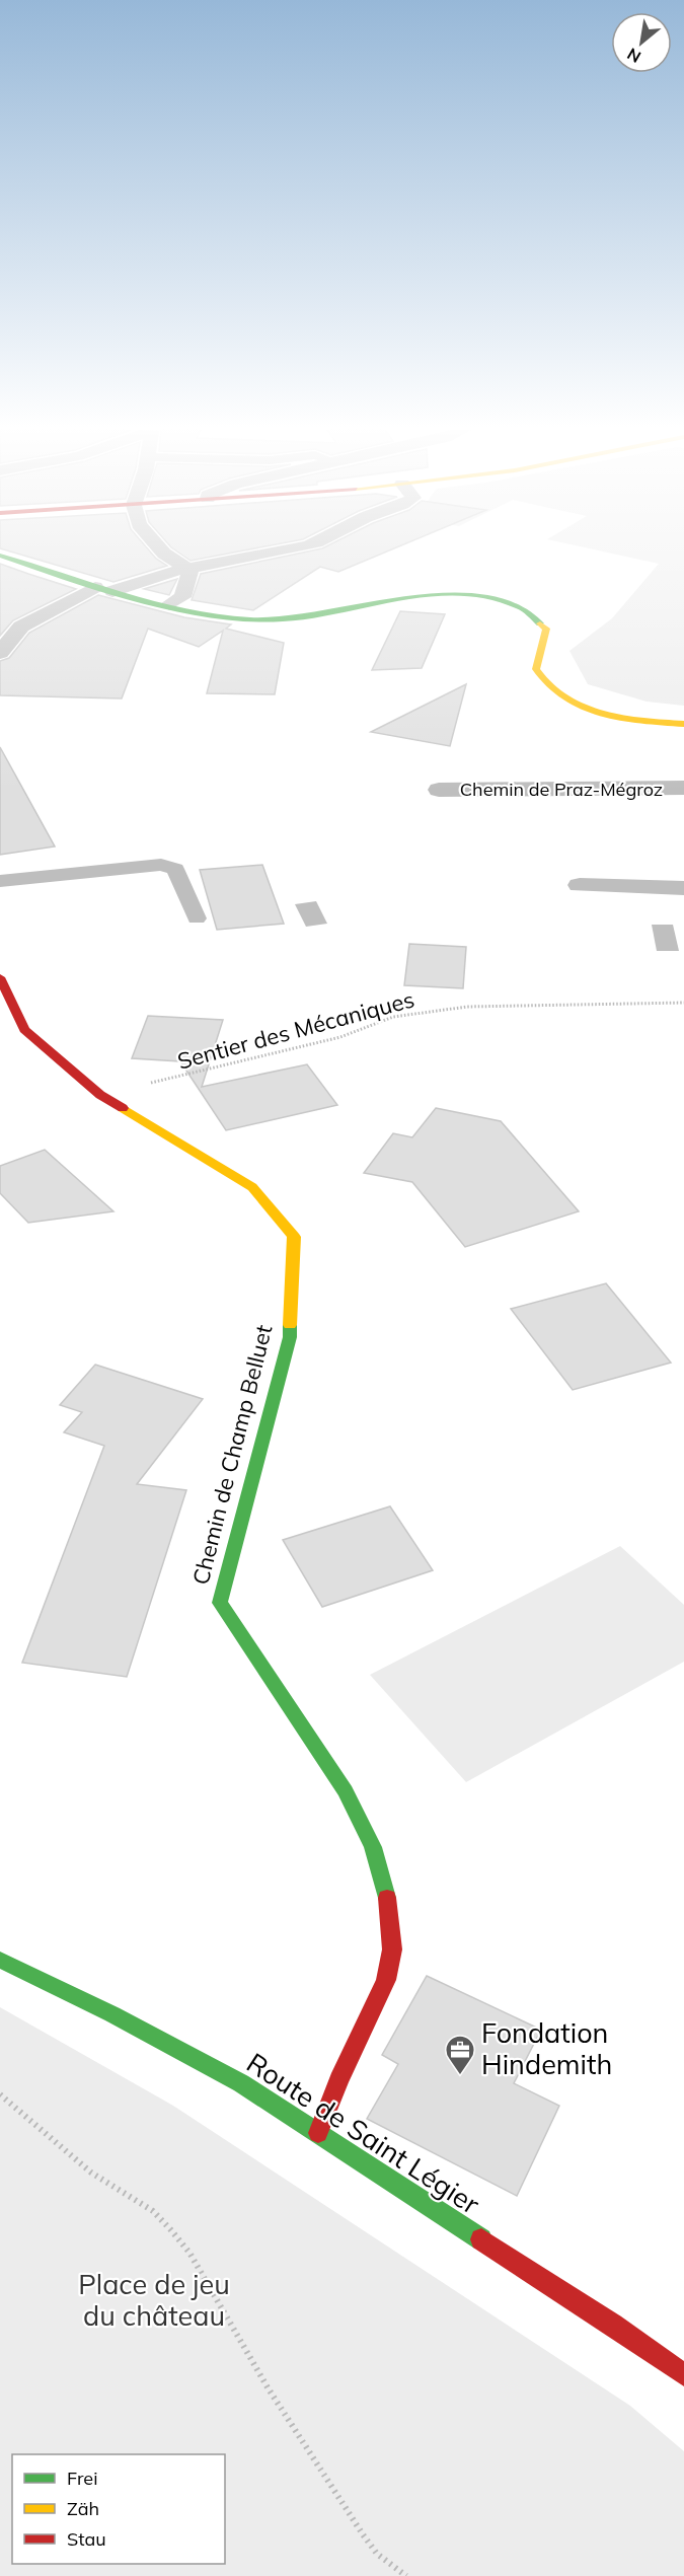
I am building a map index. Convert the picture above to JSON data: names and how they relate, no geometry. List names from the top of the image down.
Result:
{
  "streets": {
    "street": ["Chemin de Praz-Mégroz", "Chemin de Champ Belluet", "Route de Saint Légier"],
    "path": ["Sentier des Mécaniques"]
  },
  "crossings": [
    ["Sentier des Mécaniques", "Chemin de Champ Belluet"],
    ["Chemin de Champ Belluet", "Route de Saint Légier"]
  ],
  "parks": ["Place de jeu du château"],
  "places": {
    "office": ["Fondation Hindemith"]
  },
  "legend": ["Frei", "Zäh", "Stau"],
  "north": "bottom left"
}
